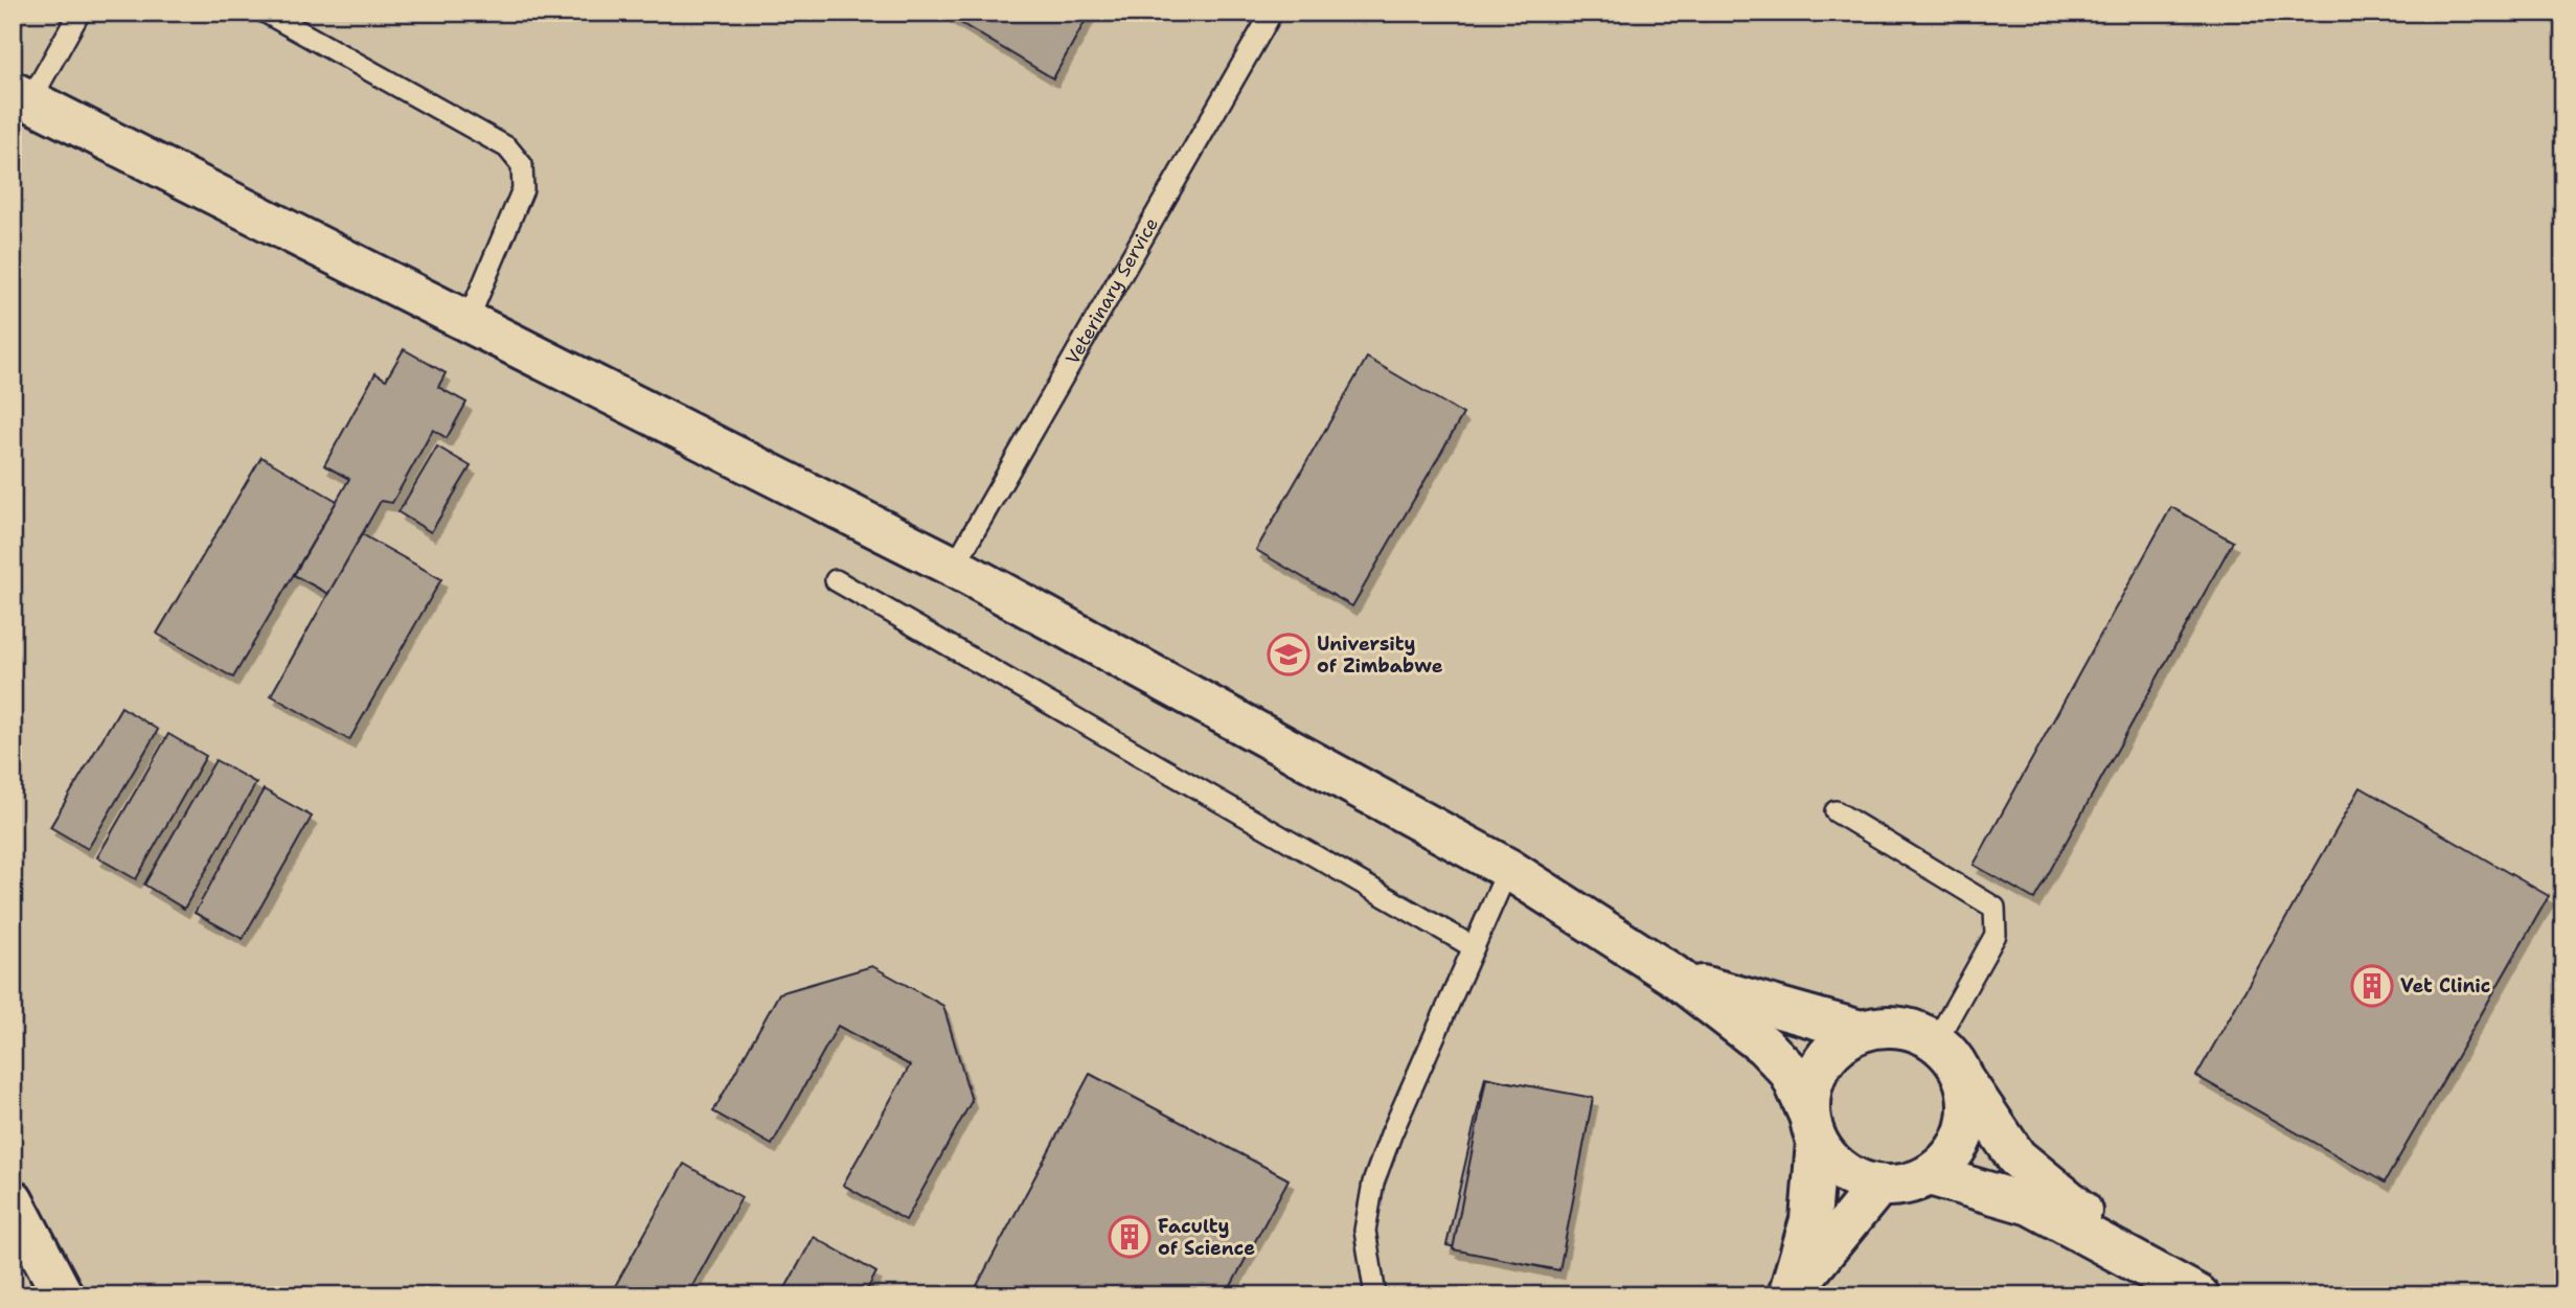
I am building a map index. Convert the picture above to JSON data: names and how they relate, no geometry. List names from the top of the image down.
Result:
{
  "streets": {
    "lane": ["Veterinary Service"]
  },
  "places": {
    "school or university": ["University of Zimbabwe"],
    "building": ["Vet Clinic", "Faculty of Science"]
  }
}
